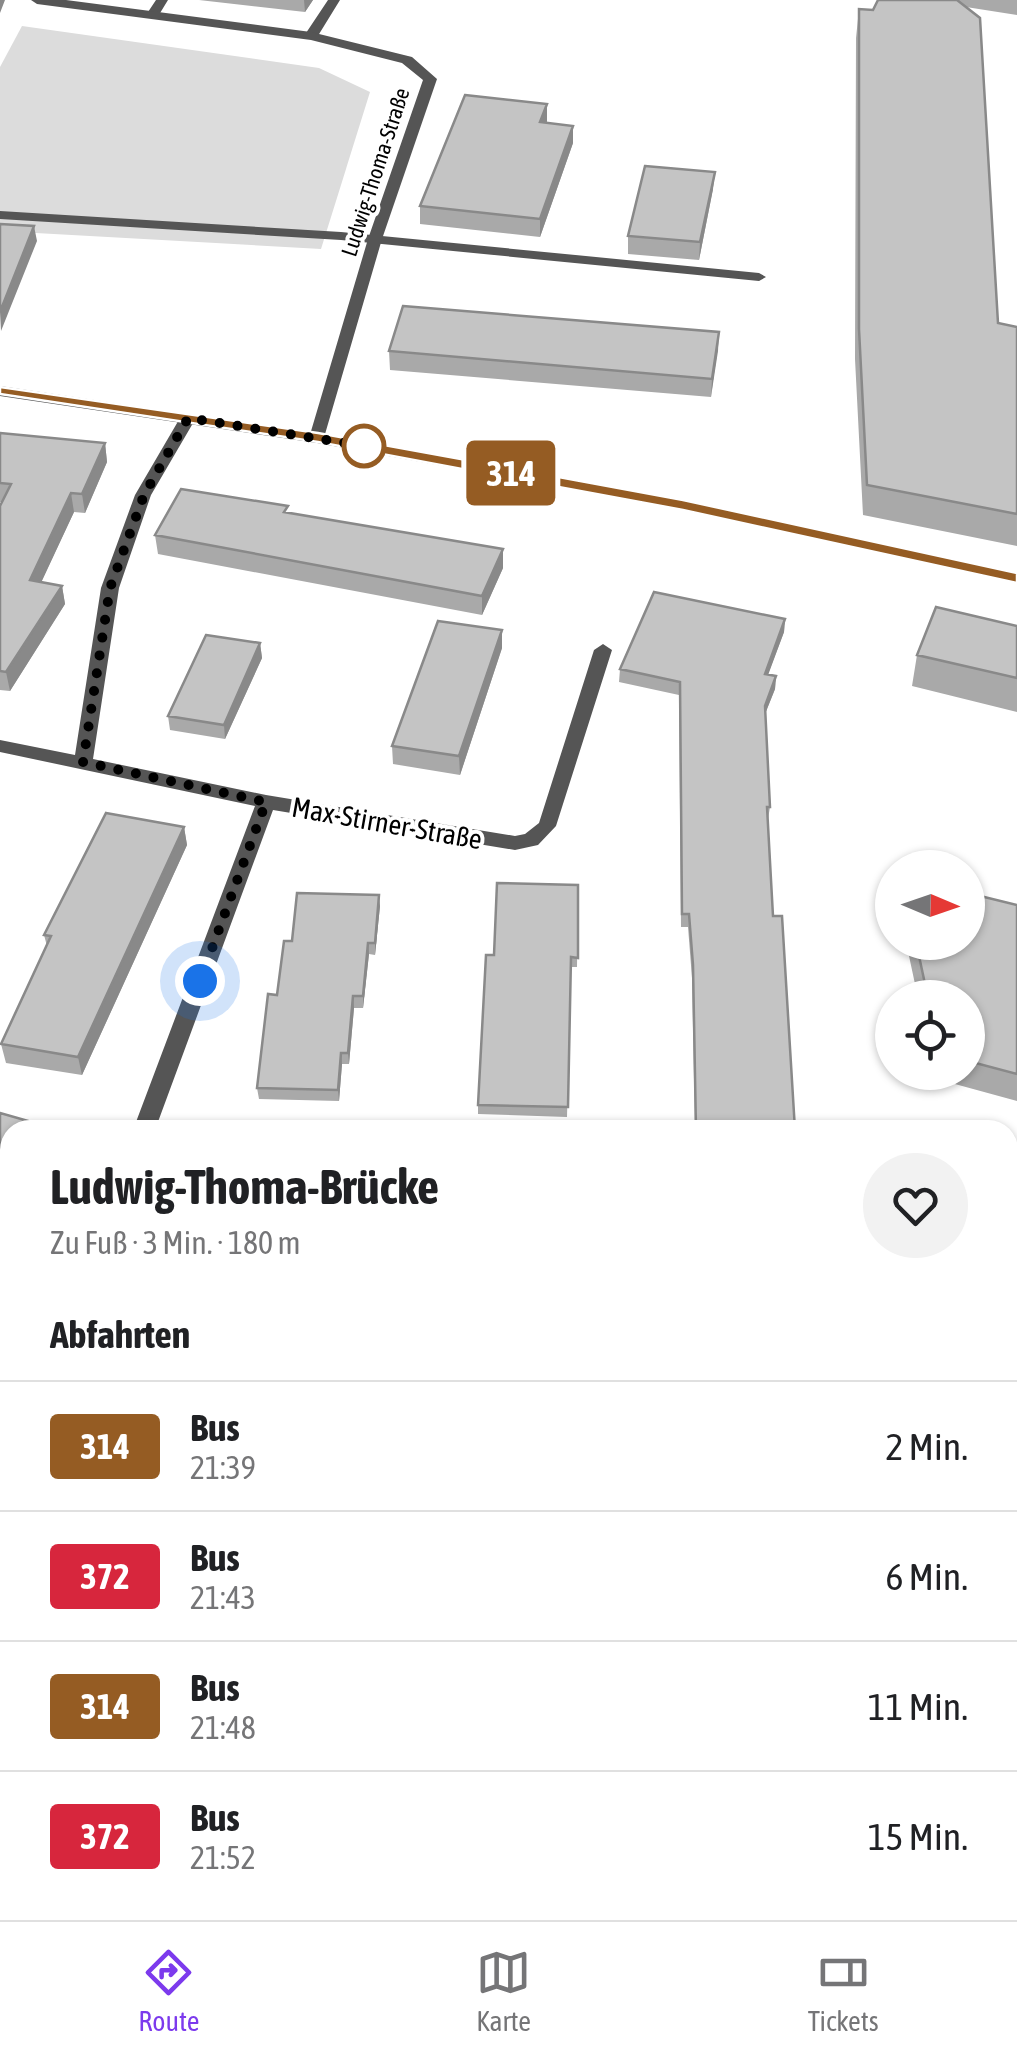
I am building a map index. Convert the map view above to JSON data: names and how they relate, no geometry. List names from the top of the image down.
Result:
{
  "streets": {
    "street": ["Ludwig-Thoma-Straße", "Max-Stirner-Straße"]
  },
  "lines": ["bus line 314"],
  "north": "right",
  "page": {
    "on_map": "314",
    "heading": [
      ["Ludwig-Thoma-Brücke", "Zu Fuß · 3 Min. · 180 m"],
      "Abfahrten"
    ],
    "list": [
      {
        "mark": "314",
        "name": "Bus",
        "note": "21:39",
        "value": "2 Min."
      },
      {
        "mark": "372",
        "name": "Bus",
        "note": "21:43",
        "value": "6 Min."
      },
      {
        "mark": "314",
        "name": "Bus",
        "note": "21:48",
        "value": "11 Min."
      },
      {
        "mark": "372",
        "name": "Bus",
        "note": "21:52",
        "value": "15 Min."
      }
    ],
    "tabs": ["Route", "Karte", "Tickets"]
  }
}
